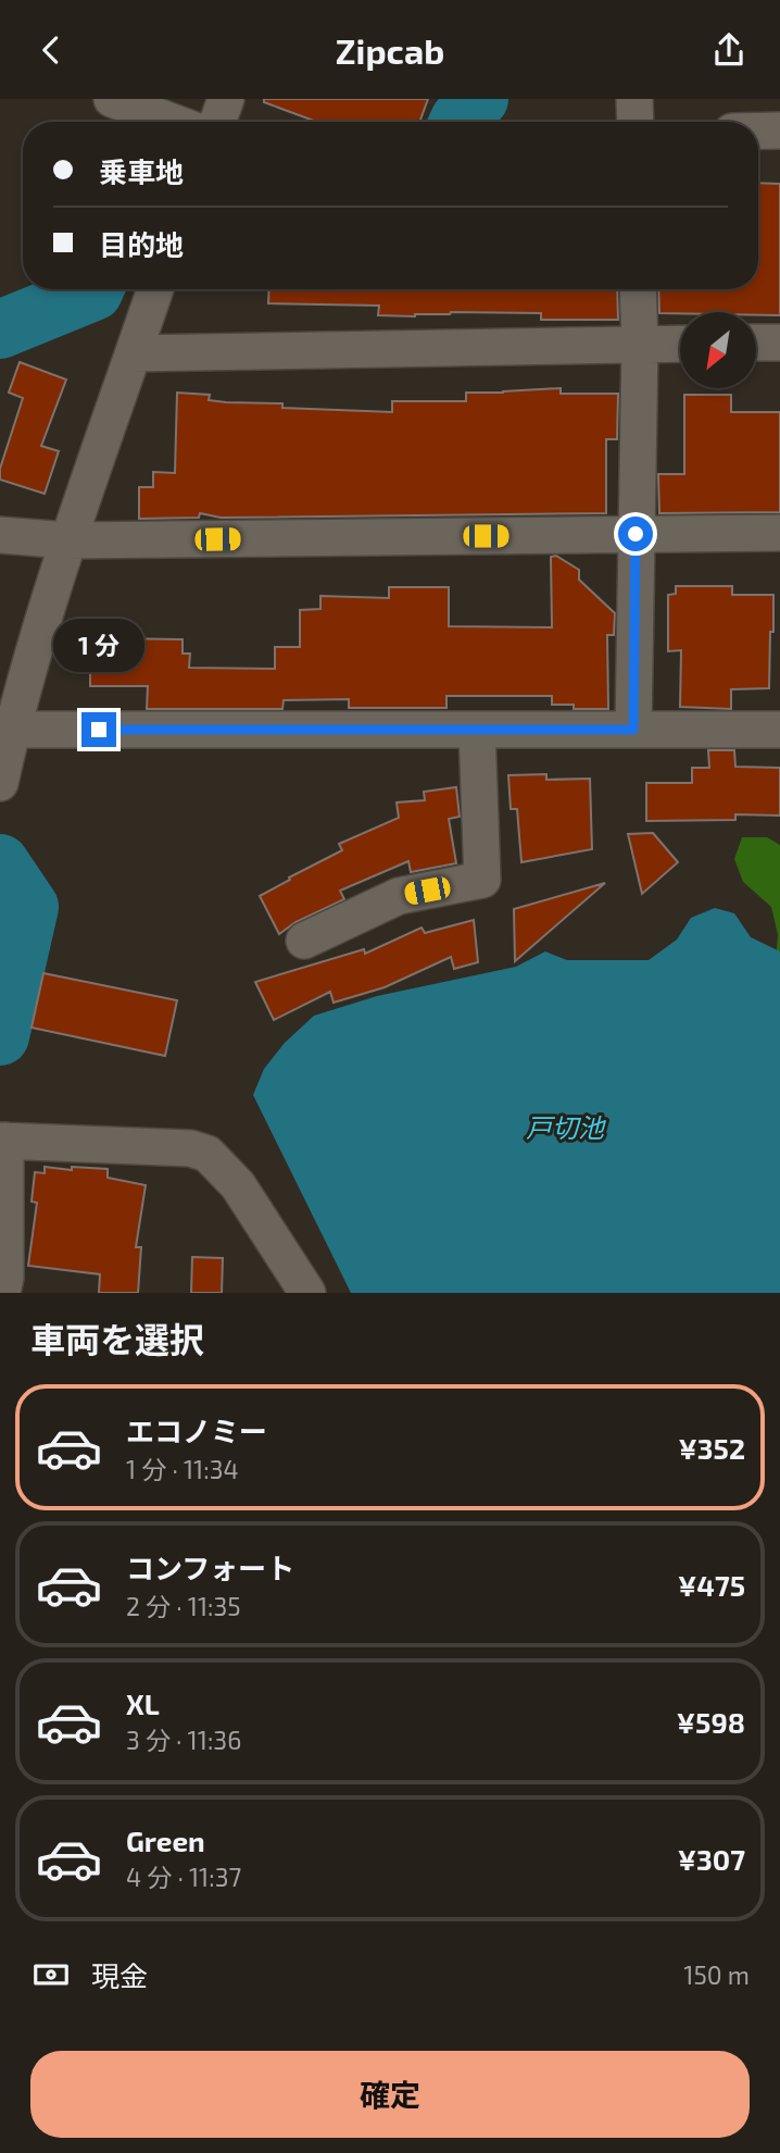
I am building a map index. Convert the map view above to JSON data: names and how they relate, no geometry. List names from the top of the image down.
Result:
{
  "water": ["戸切池"],
  "north": "bottom left",
  "page": {
    "header": "Zipcab",
    "banner": ["乗車地", "目的地"],
    "bubble": "1 分",
    "heading": "車両を選択",
    "list": [
      {
        "name": "エコノミー",
        "note": "1 分 · 11:34",
        "value": "¥352"
      },
      {
        "name": "コンフォート",
        "note": "2 分 · 11:35",
        "value": "¥475"
      },
      {
        "name": "XL",
        "note": "3 分 · 11:36",
        "value": "¥598"
      },
      {
        "name": "Green",
        "note": "4 分 · 11:37",
        "value": "¥307"
      }
    ],
    "pay": ["現金", "150 m"],
    "buttons": "確定"
  }
}
